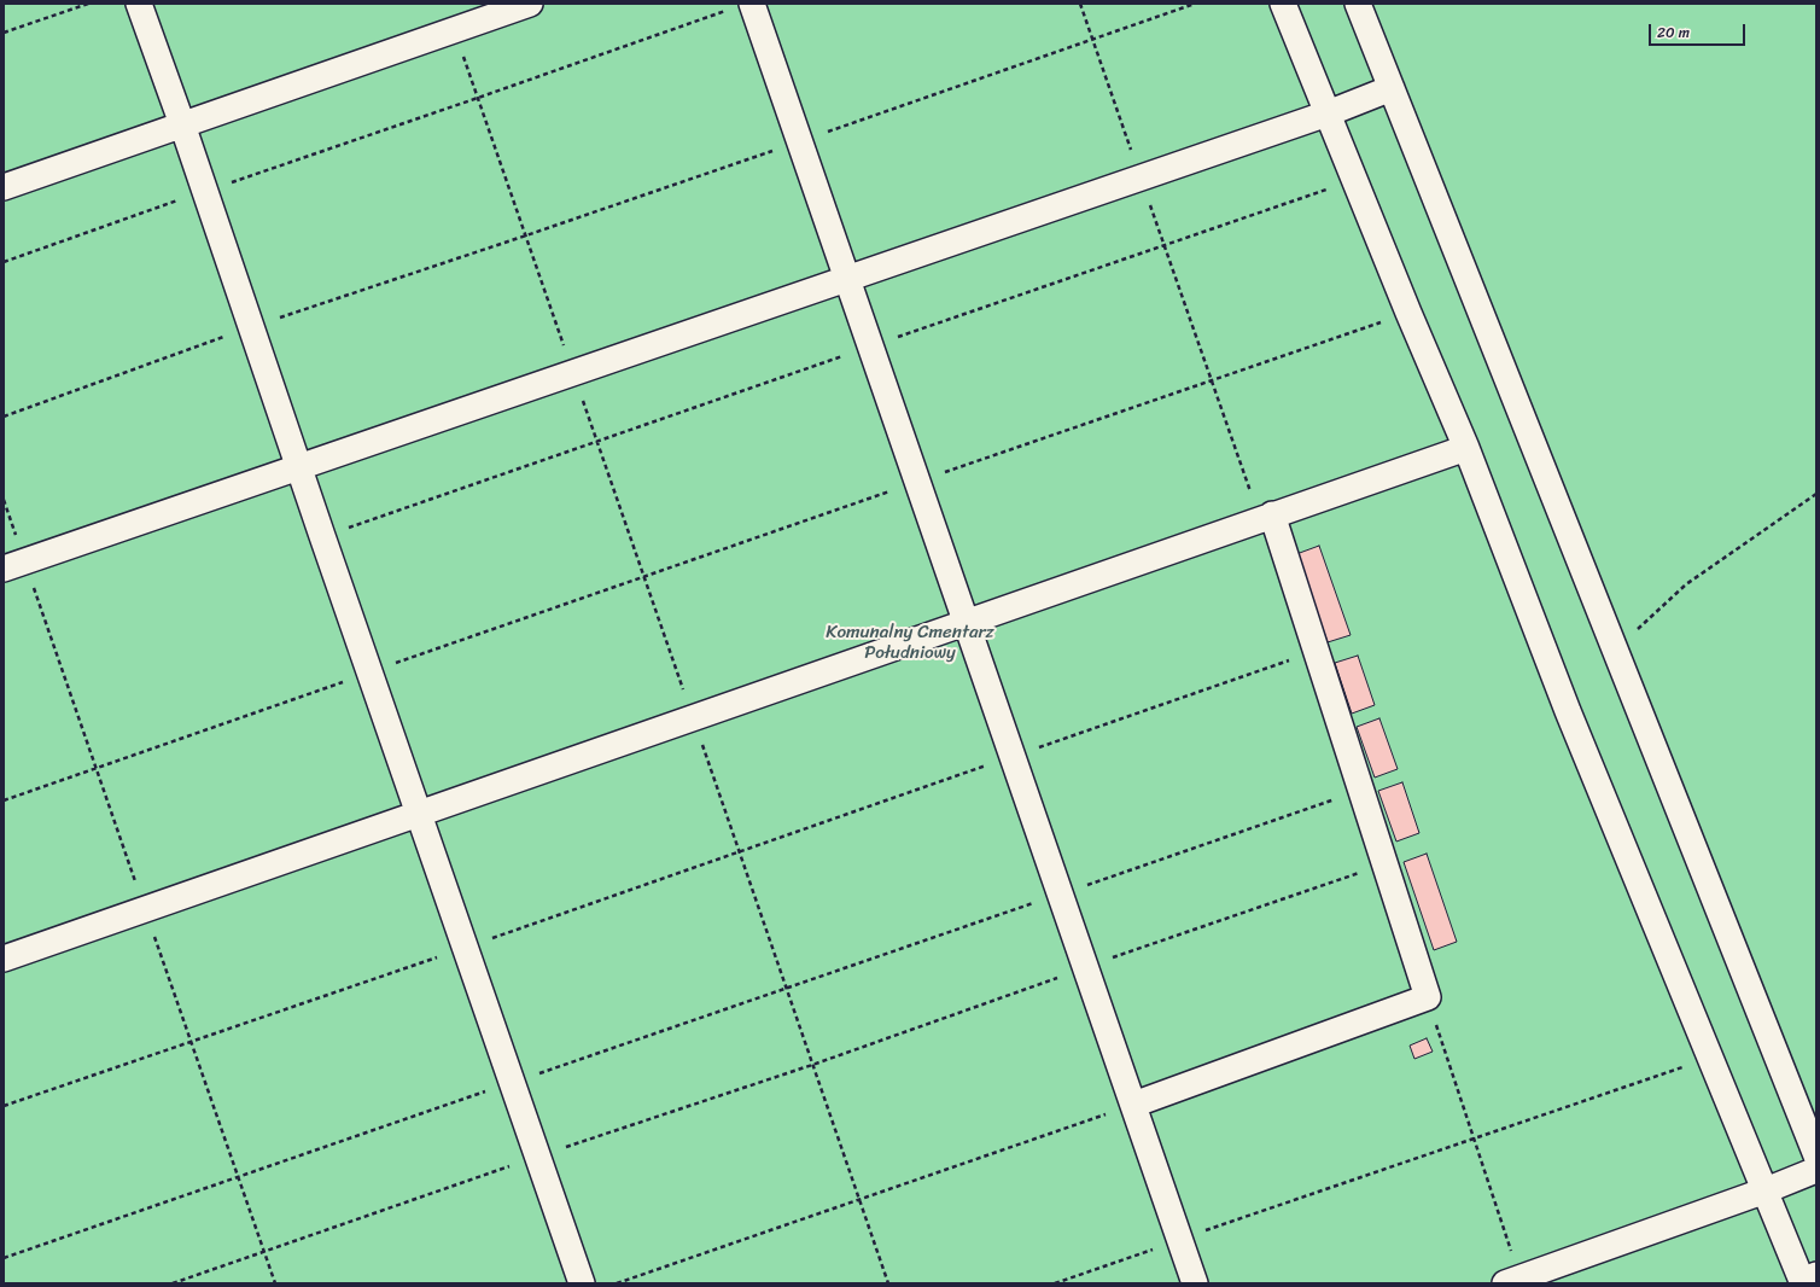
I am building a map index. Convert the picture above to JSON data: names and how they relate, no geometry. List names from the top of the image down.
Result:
{
  "parks": ["Komunalny Cmentarz Południowy"],
  "scale_bar": "20 m"
}
